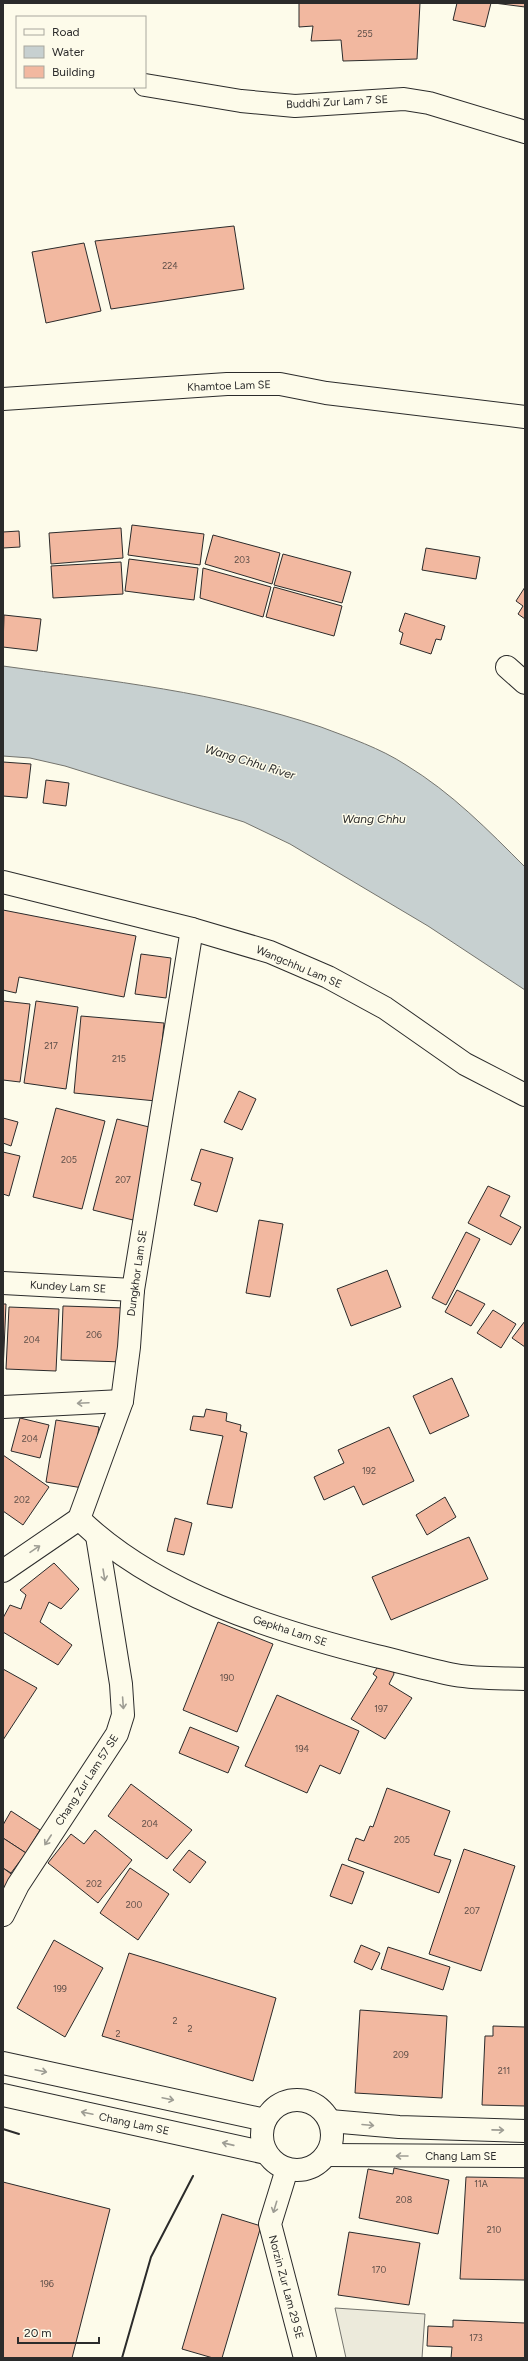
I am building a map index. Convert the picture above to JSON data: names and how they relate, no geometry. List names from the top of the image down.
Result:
{
  "streets": {
    "street": [
      "Buddhi Zur Lam 7 SE",
      "Khamtoe Lam SE",
      "Wangchhu Lam SE",
      "Dungkhor Lam SE",
      "Kundey Lam SE",
      "Gepkha Lam SE",
      "Chang Zur Lam 57 SE",
      "Chang Lam SE",
      "Norzin Zur Lam 29 SE"
    ]
  },
  "crossings": [
    ["Wangchhu Lam SE", "Dungkhor Lam SE"],
    ["Dungkhor Lam SE", "Kundey Lam SE"],
    ["Dungkhor Lam SE", "Gepkha Lam SE"],
    ["Gepkha Lam SE", "Chang Zur Lam 57 SE"],
    ["Chang Lam SE", "Norzin Zur Lam 29 SE"]
  ],
  "one_way": ["Chang Zur Lam 57 SE", "Norzin Zur Lam 29 SE"],
  "water": ["Wang Chhu River", "Wang Chhu"],
  "house_numbers": [
    "255",
    "224",
    "203",
    "217",
    "215",
    "205",
    "207",
    "206",
    "204",
    "204",
    "192",
    "202",
    "190",
    "197",
    "194",
    "204",
    "205",
    "202",
    "200",
    "207",
    "199",
    "2",
    "2",
    "2",
    "209",
    "211",
    "11A",
    "208",
    "210",
    "170",
    "196",
    "173"
  ],
  "legend": ["Road", "Water", "Building"],
  "scale_bar": "20 m"
}
